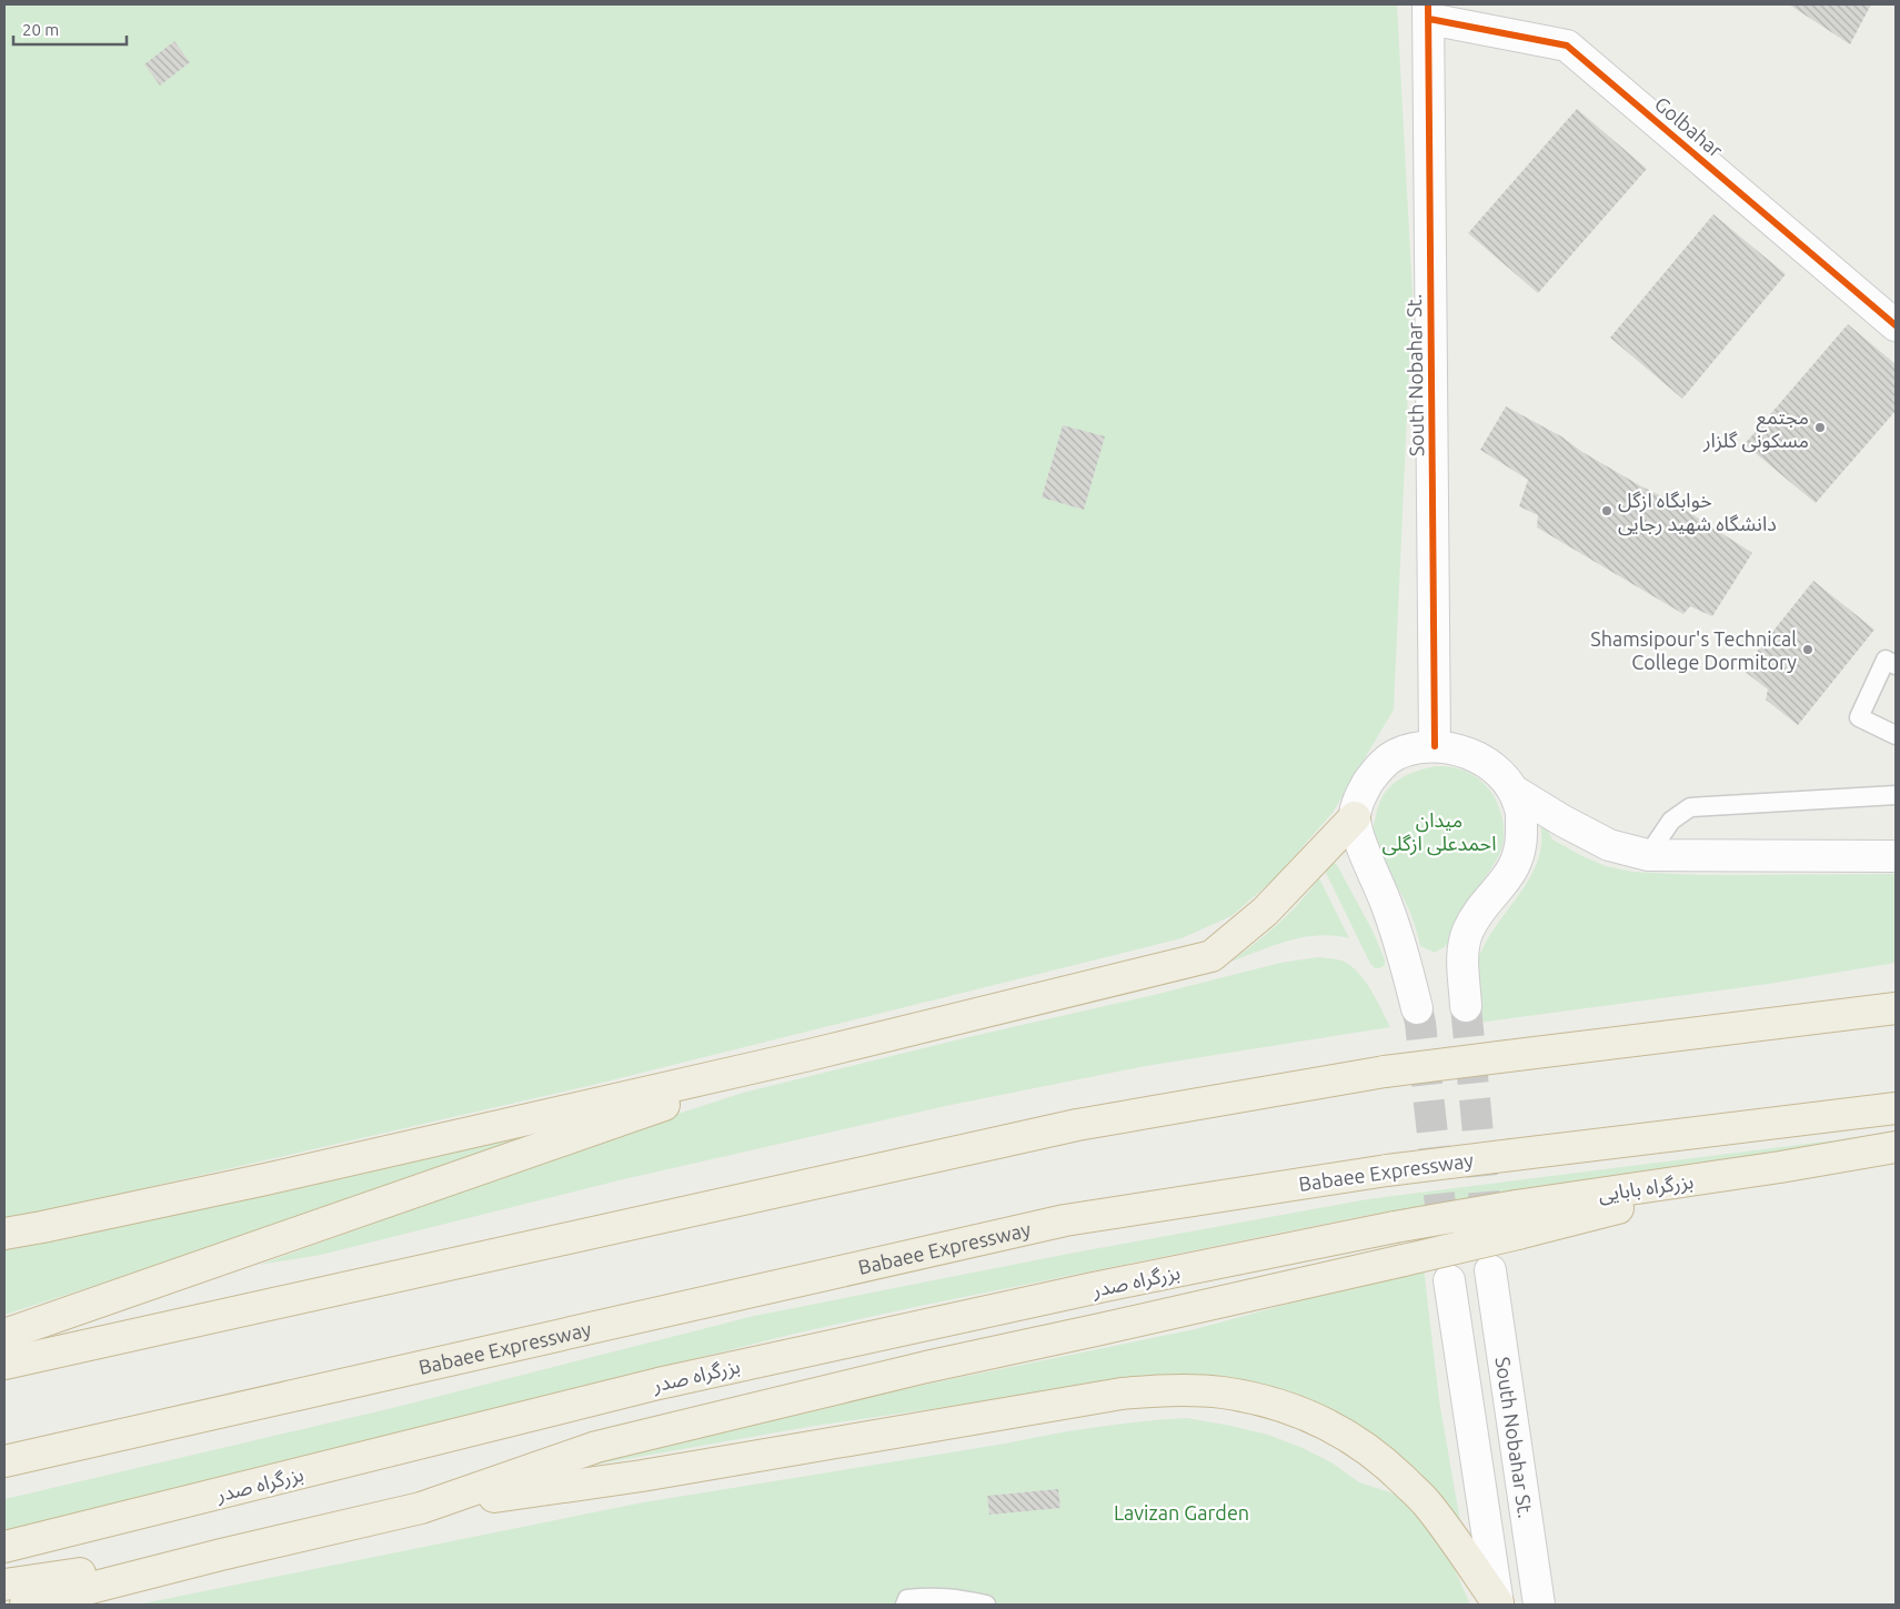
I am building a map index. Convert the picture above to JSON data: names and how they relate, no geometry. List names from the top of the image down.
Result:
{
  "streets": {
    "highway": ["Babaee Expressway", "بزرگراه صدر"],
    "main road": ["Golbahar", "South Nobahar St."]
  },
  "crossings": [
    ["Golbahar", "South Nobahar St."]
  ],
  "parks": ["میدان احمدعلی ازگلی", "Lavizan Garden"],
  "places": ["مجتمع مسکونی گلزار", "خوابگاه ازگل دانشگاه شهید رجایی", "Shamsipour's Technical College Dormitory"],
  "scale_bar": "20 m"
}
